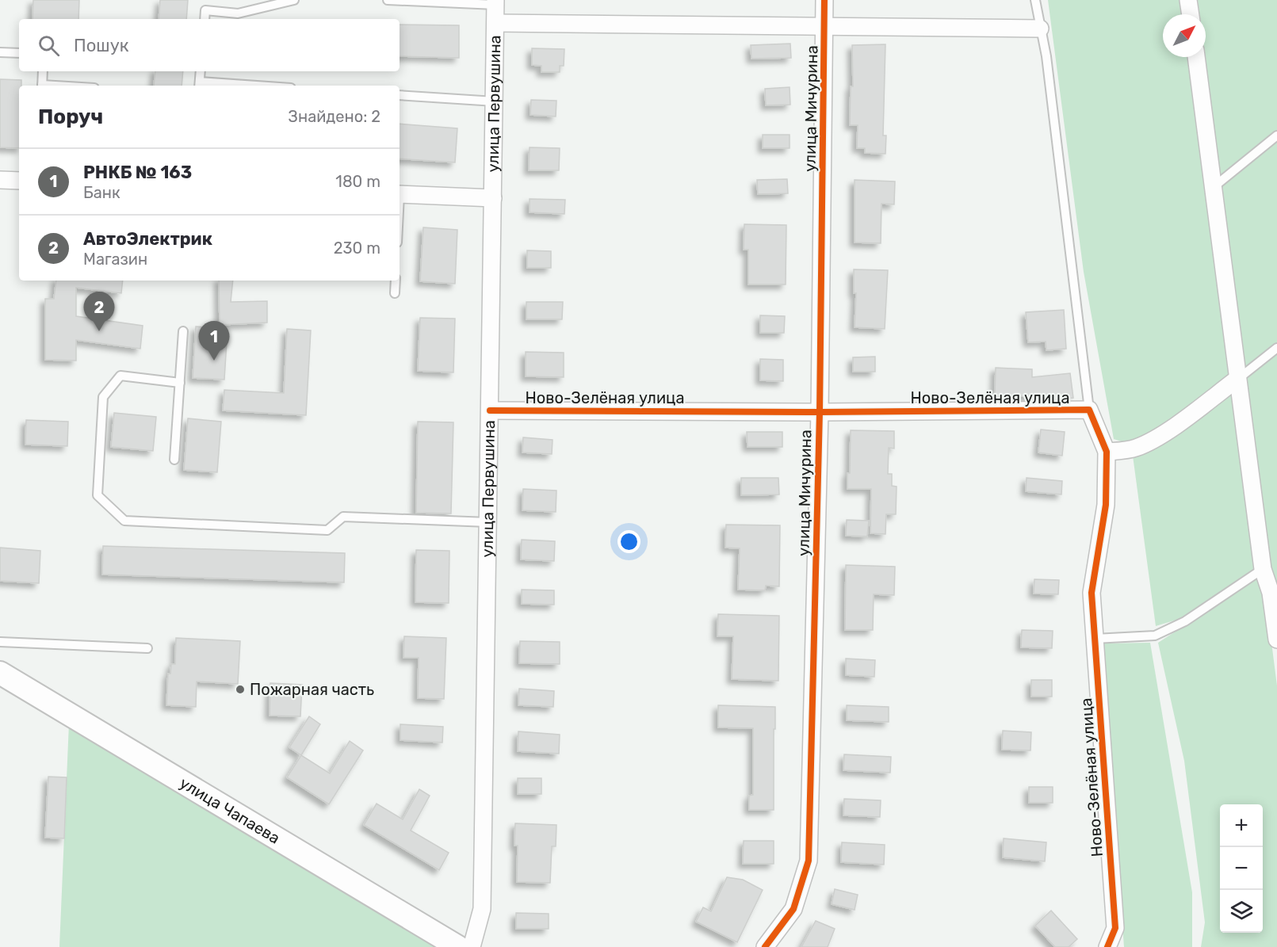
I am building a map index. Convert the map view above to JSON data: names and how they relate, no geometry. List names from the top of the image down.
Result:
{
  "streets": {
    "main road": ["улица Чапаева"],
    "street": ["улица Первушина", "улица Мичурина", "Ново-Зелёная улица"]
  },
  "crossings": [
    ["улица Первушина", "Ново-Зелёная улица"],
    ["улица Мичурина", "Ново-Зелёная улица"]
  ],
  "places": ["Пожарная часть"],
  "north": "top right",
  "page": {
    "search": "Пошук",
    "heading": ["Поруч", "Знайдено: 2"],
    "list": [
      {
        "mark": "1",
        "name": "РНКБ № 163",
        "note": "Банк",
        "value": "180 m"
      },
      {
        "mark": "2",
        "name": "АвтоЭлектрик",
        "note": "Магазин",
        "value": "230 m"
      }
    ],
    "pins": ["2", "1"],
    "map_buttons": ["+", "−"]
  }
}
